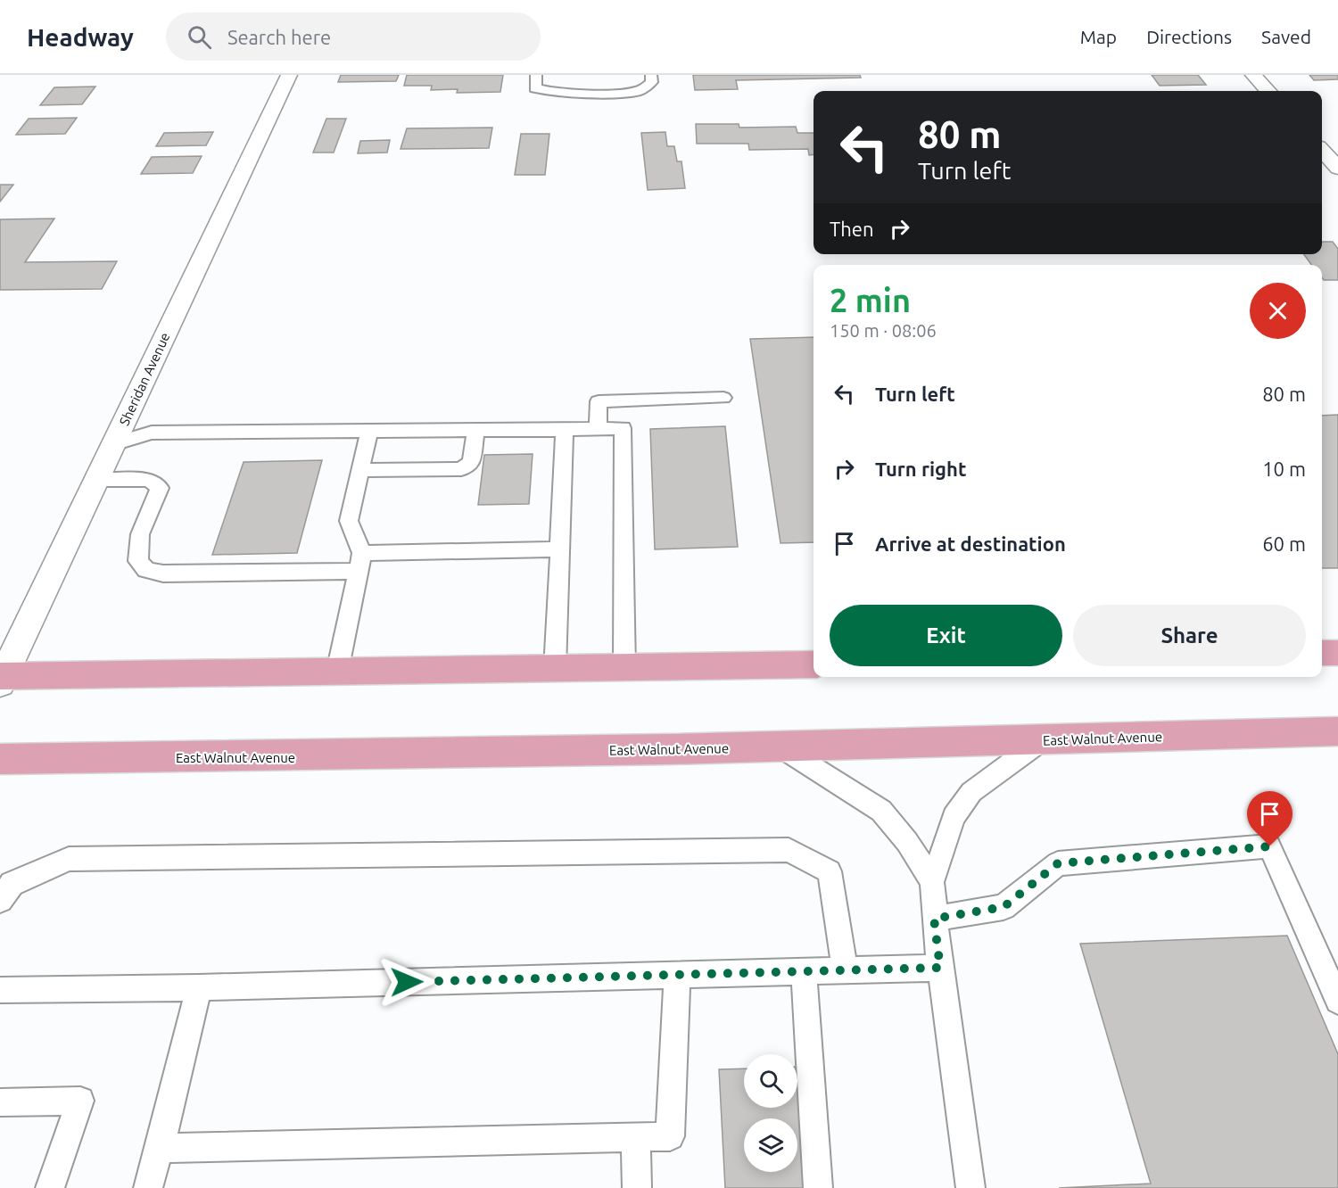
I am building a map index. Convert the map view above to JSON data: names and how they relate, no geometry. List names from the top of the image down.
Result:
{
  "streets": {
    "main road": ["East Walnut Avenue"],
    "street": ["Sheridan Avenue"]
  },
  "page": {
    "header": "Headway",
    "search": "Search here",
    "nav": ["Map", "Directions", "Saved"],
    "turn": ["80 m", "Turn left"],
    "then": "Then",
    "heading": ["2 min", "150 m · 08:06"],
    "list": [
      {
        "name": "Turn left",
        "value": "80 m"
      },
      {
        "name": "Turn right",
        "value": "10 m"
      },
      {
        "name": "Arrive at destination",
        "value": "60 m"
      }
    ],
    "buttons": ["Exit", "Share"]
  }
}
